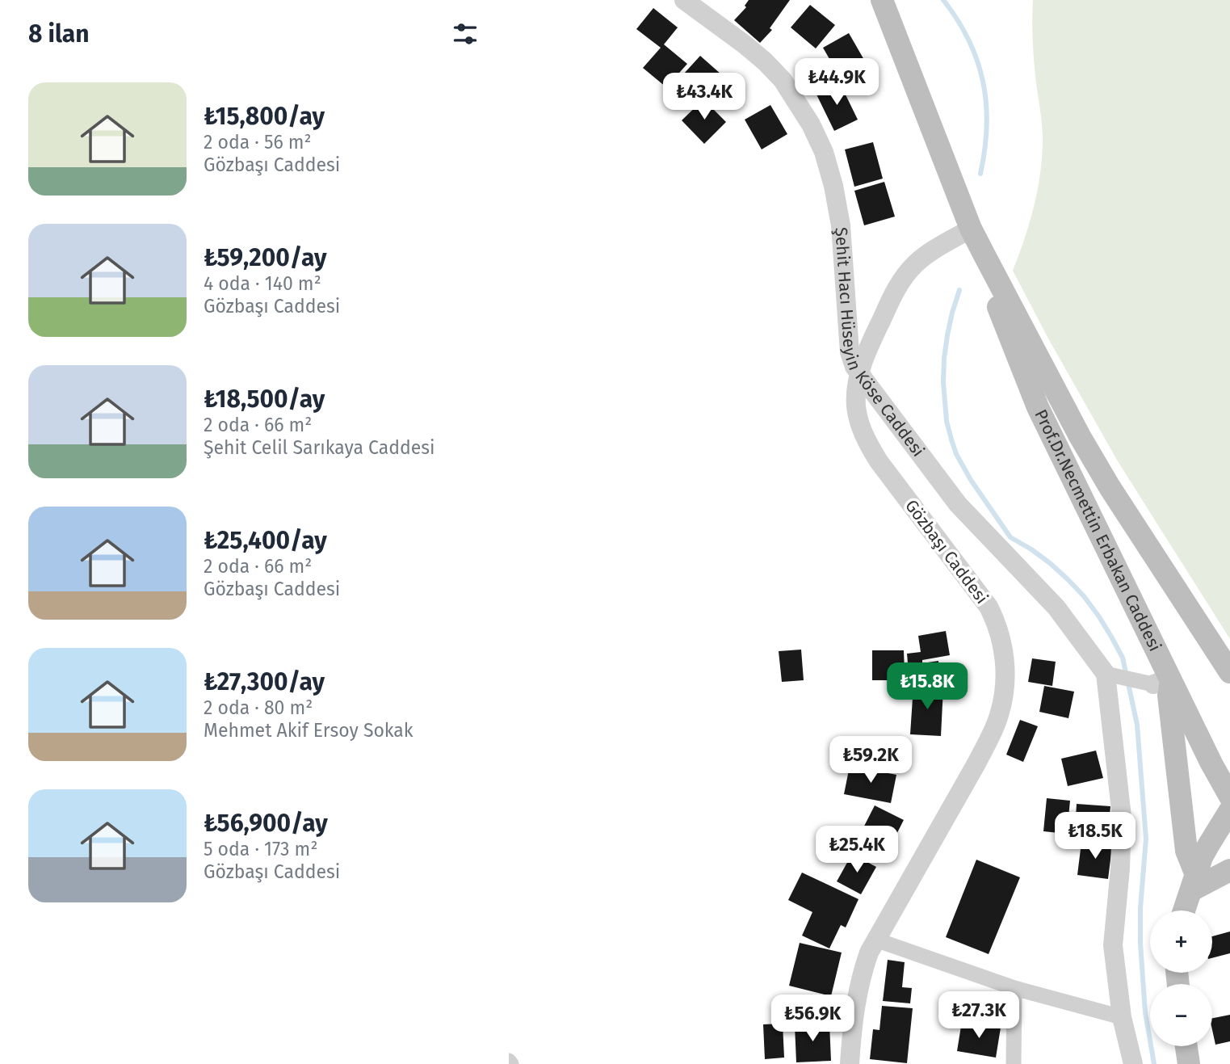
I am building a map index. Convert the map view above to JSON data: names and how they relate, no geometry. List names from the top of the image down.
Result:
{
  "streets": {
    "main road": ["Prof.Dr.Necmettin Erbakan Caddesi"],
    "street": ["Şehit Hacı Hüseyin Köse Caddesi", "Gözbaşı Caddesi"]
  },
  "crossings": [
    ["Şehit Hacı Hüseyin Köse Caddesi", "Gözbaşı Caddesi"],
    ["Prof.Dr.Necmettin Erbakan Caddesi", "Gözbaşı Caddesi"]
  ],
  "page": {
    "heading": "8 ilan",
    "price": [
      "₺44.9K",
      "₺43.4K",
      "₺15.8K",
      "₺59.2K",
      "₺18.5K",
      "₺25.4K",
      "₺27.3K",
      "₺56.9K"
    ],
    "list": [
      {
        "name": "₺15,800/ay",
        "note": "2 oda · 56 m² · Gözbaşı Caddesi"
      },
      {
        "name": "₺59,200/ay",
        "note": "4 oda · 140 m² · Gözbaşı Caddesi"
      },
      {
        "name": "₺18,500/ay",
        "note": "2 oda · 66 m² · Şehit Celil Sarıkaya Caddesi"
      },
      {
        "name": "₺25,400/ay",
        "note": "2 oda · 66 m² · Gözbaşı Caddesi"
      },
      {
        "name": "₺27,300/ay",
        "note": "2 oda · 80 m² · Mehmet Akif Ersoy Sokak"
      },
      {
        "name": "₺56,900/ay",
        "note": "5 oda · 173 m² · Gözbaşı Caddesi"
      }
    ],
    "map_buttons": ["+", "−"]
  }
}
